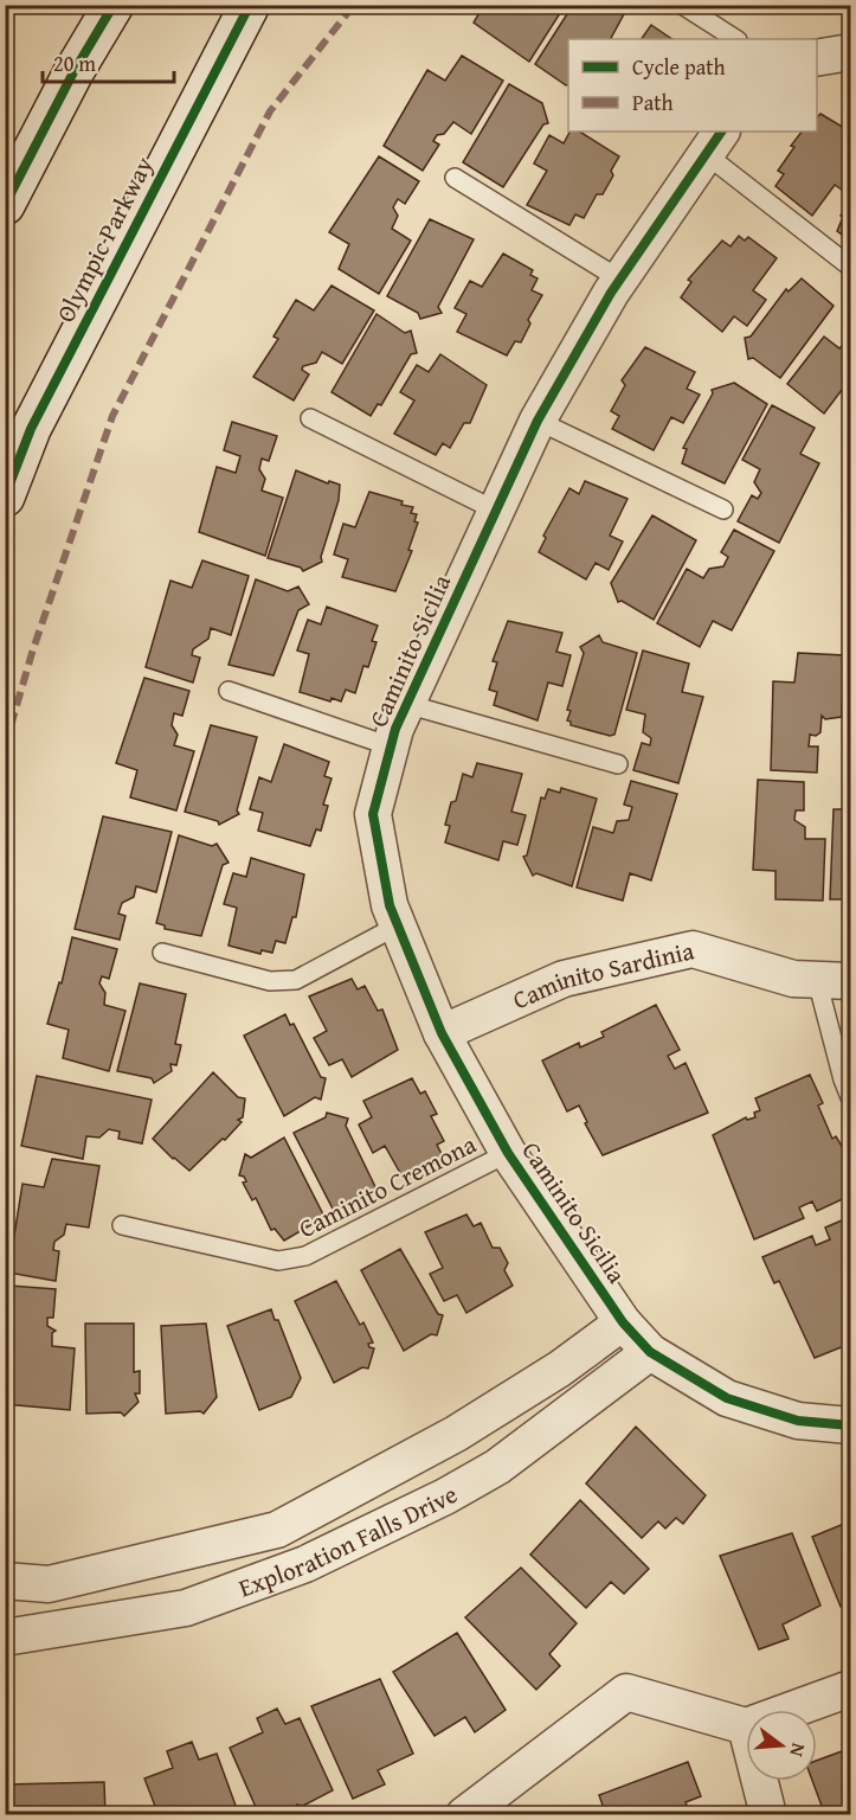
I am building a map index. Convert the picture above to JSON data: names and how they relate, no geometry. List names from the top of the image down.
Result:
{
  "streets": {
    "main road": ["Olympic Parkway"],
    "street": ["Caminito Sicilia", "Caminito Sardinia", "Exploration Falls Drive"],
    "lane": ["Caminito Cremona"]
  },
  "crossings": [
    ["Caminito Sicilia", "Caminito Sardinia"],
    ["Caminito Sicilia", "Caminito Cremona"],
    ["Caminito Sicilia", "Exploration Falls Drive"]
  ],
  "legend": ["Cycle path", "Path"],
  "scale_bar": "20 m",
  "north": "right"
}
